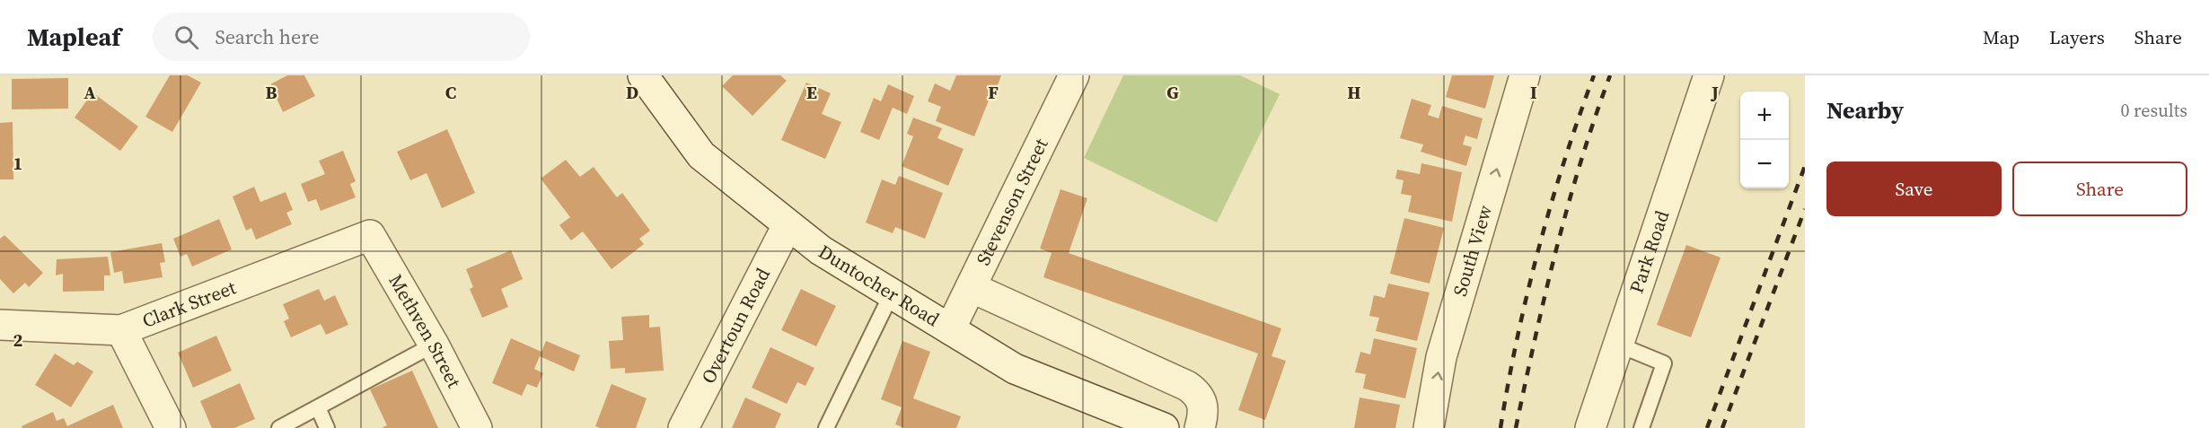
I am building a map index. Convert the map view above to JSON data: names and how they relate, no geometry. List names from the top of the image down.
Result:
{
  "streets": {
    "street": [
      "Stevenson Street",
      "South View",
      "Park Road",
      "Duntocher Road",
      "Clark Street",
      "Overtoun Road",
      "Methven Street"
    ]
  },
  "crossings": [
    ["Stevenson Street", "Duntocher Road"],
    ["Duntocher Road", "Overtoun Road"],
    ["Clark Street", "Methven Street"]
  ],
  "one_way": ["South View"],
  "page": {
    "header": "Mapleaf",
    "search": "Search here",
    "nav": ["Map", "Layers", "Share"],
    "heading": ["Nearby", "0 results"],
    "map_buttons": ["+", "−"],
    "buttons": ["Save", "Share"]
  },
  "grid": {
    "columns": [
      "A",
      "B",
      "C",
      "D",
      "E",
      "F",
      "G",
      "H",
      "I",
      "J"
    ],
    "rows": ["1", "2"]
  }
}
